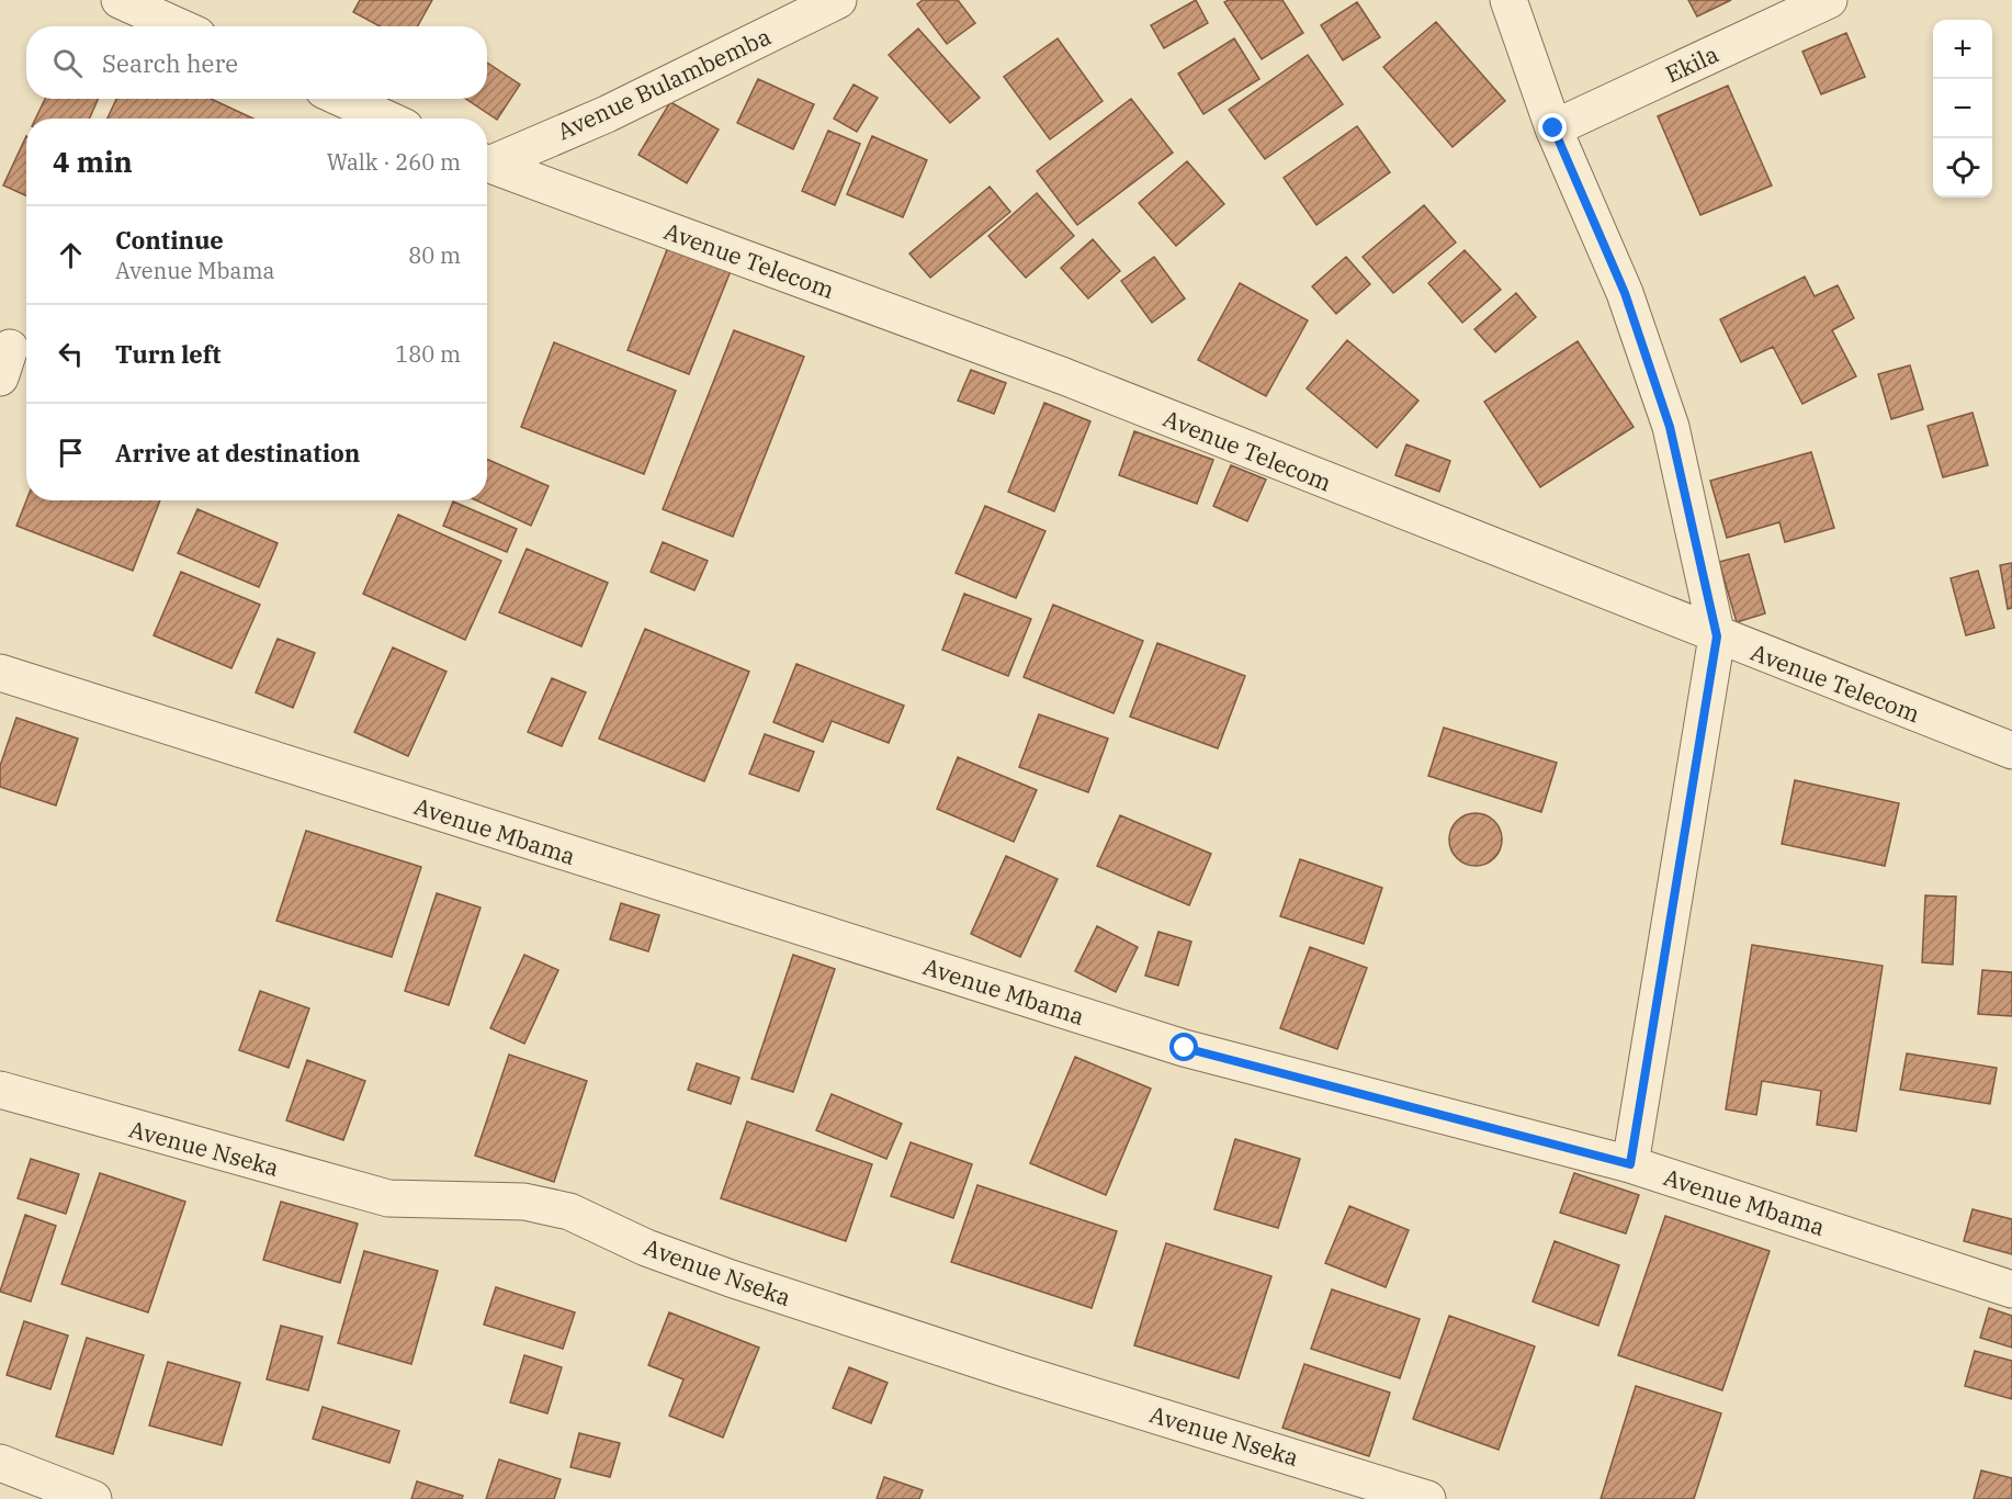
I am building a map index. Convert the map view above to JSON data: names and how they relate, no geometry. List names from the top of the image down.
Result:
{
  "streets": {
    "street": [
      "Ekila",
      "Avenue Bulambemba",
      "Avenue Telecom",
      "Avenue Mbama",
      "Avenue Nseka"
    ]
  },
  "page": {
    "map_buttons": ["+", "−"],
    "search": "Search here",
    "heading": ["4 min", "Walk · 260 m"],
    "list": [
      ["Continue", "Avenue Mbama", "80 m"],
      ["Turn left", "180 m"],
      "Arrive at destination"
    ]
  }
}
